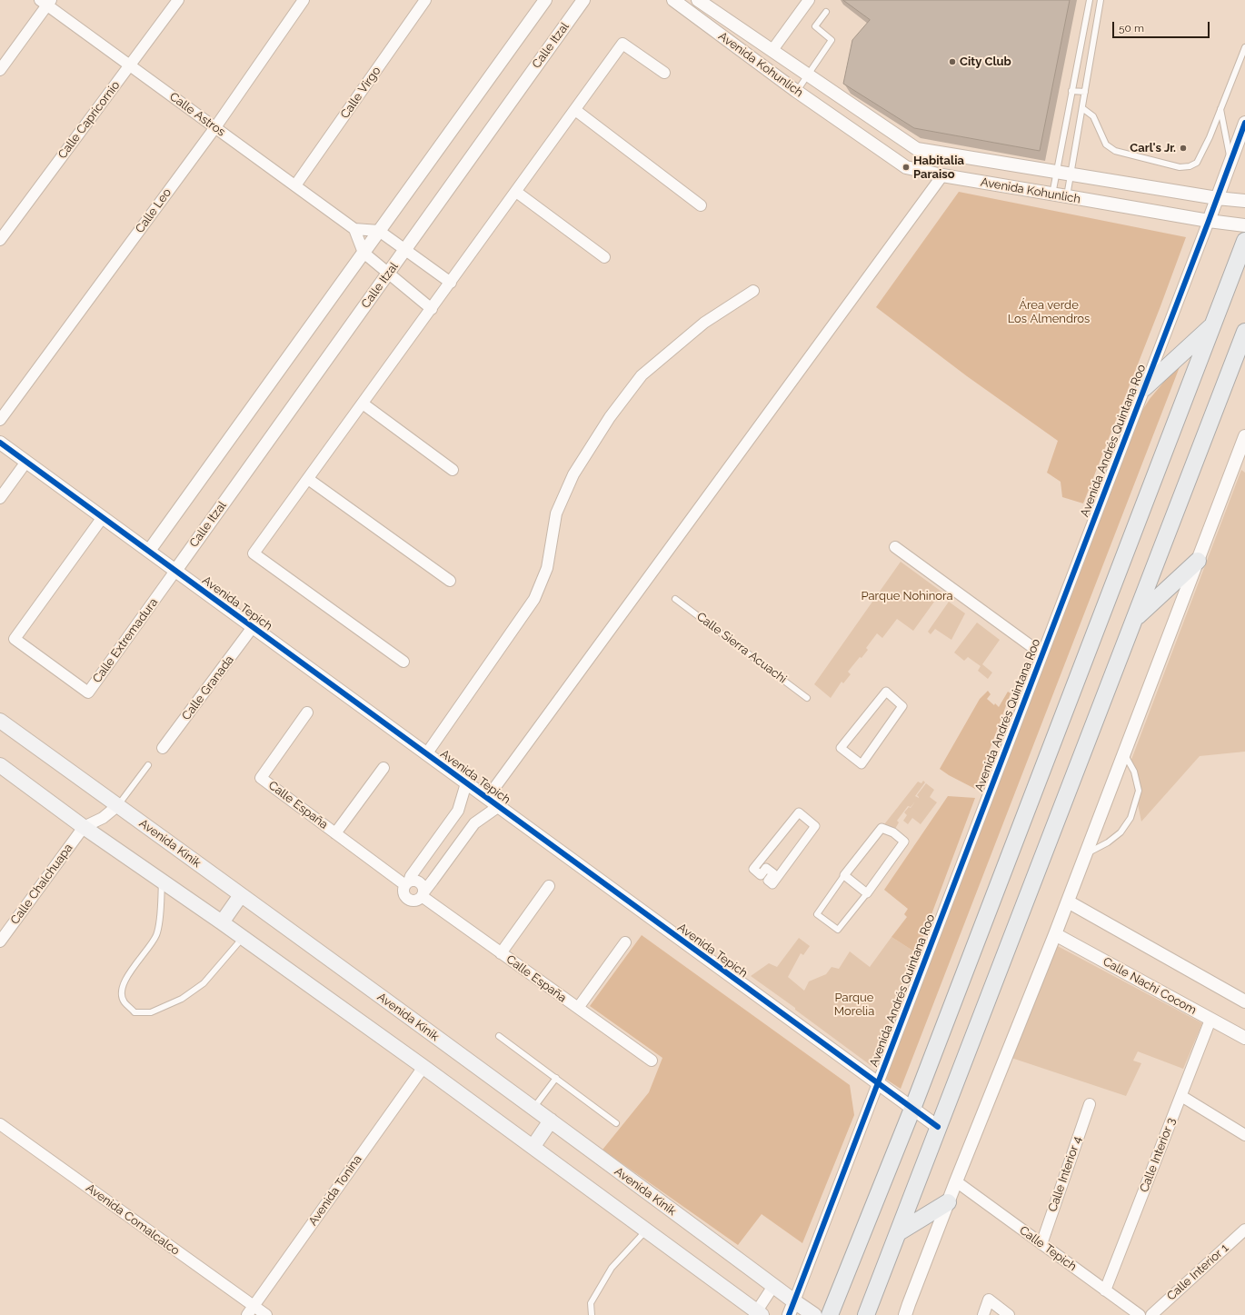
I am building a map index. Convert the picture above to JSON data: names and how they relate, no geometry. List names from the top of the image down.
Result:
{
  "streets": {
    "main road": ["Avenida Kinik"],
    "street": [
      "Calle Itzal",
      "Avenida Kohunlich",
      "Calle Virgo",
      "Calle Astros",
      "Calle Capricornio",
      "Calle Leo",
      "Avenida Andrés Quintana Roo",
      "Avenida Tepich",
      "Calle Extremadura",
      "Calle Granada",
      "Calle España",
      "Calle Chalchuapa",
      "Calle Nachi Cocom",
      "Calle Interior 3",
      "Calle Interior 4",
      "Avenida Tonina",
      "Avenida Comalcalco",
      "Calle Tepich",
      "Calle Interior 1"
    ],
    "lane": ["Calle Sierra Acuachi"]
  },
  "crossings": [
    ["Calle Itzal", "Avenida Tepich"],
    ["Calle Itzal", "Calle Extremadura"],
    ["Avenida Kohunlich", "Avenida Andrés Quintana Roo"],
    ["Calle Virgo", "Calle Astros"],
    ["Calle Astros", "Calle Capricornio"],
    ["Calle Astros", "Calle Leo"],
    ["Avenida Andrés Quintana Roo", "Avenida Tepich"],
    ["Avenida Andrés Quintana Roo", "Avenida Kinik"],
    ["Avenida Tepich", "Calle Extremadura"],
    ["Avenida Tepich", "Calle Granada"],
    ["Calle Nachi Cocom", "Calle Interior 3"],
    ["Calle Interior 3", "Calle Tepich"],
    ["Calle Interior 4", "Calle Tepich"],
    ["Avenida Tonina", "Avenida Comalcalco"]
  ],
  "parks": ["Área verde Los Almendros", "Parque Nohinora", "Parque Morelia"],
  "places": ["City Club", "Carl's Jr.", "Habitalia Paraiso"],
  "scale_bar": "50 m"
}
